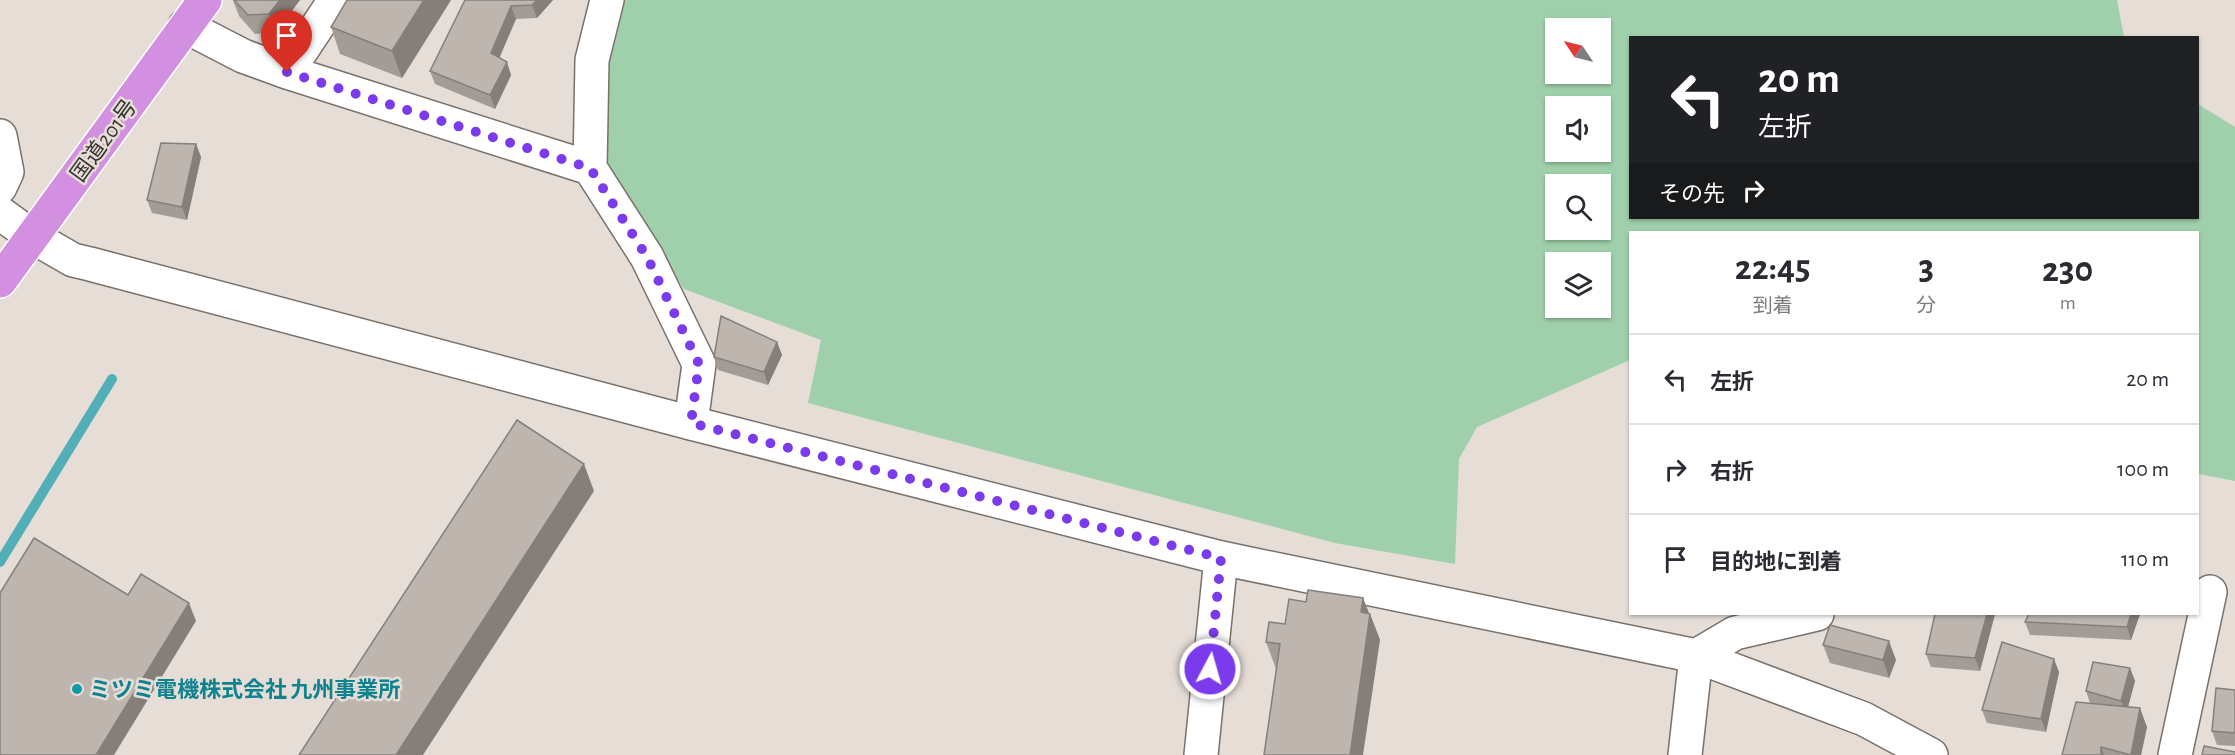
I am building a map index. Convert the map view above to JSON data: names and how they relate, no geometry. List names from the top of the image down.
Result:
{
  "streets": {
    "highway": ["国道201号"]
  },
  "places": ["ミツミ電機株式会社 九州事業所"],
  "north": "top left",
  "page": {
    "turn": ["20 m", "左折"],
    "then": "その先",
    "eta": [
      "22:45",
      "到着",
      "3",
      "分",
      "230",
      "m"
    ],
    "list": [
      {
        "name": "左折",
        "value": "20 m"
      },
      {
        "name": "右折",
        "value": "100 m"
      },
      {
        "name": "目的地に到着",
        "value": "110 m"
      }
    ]
  }
}
